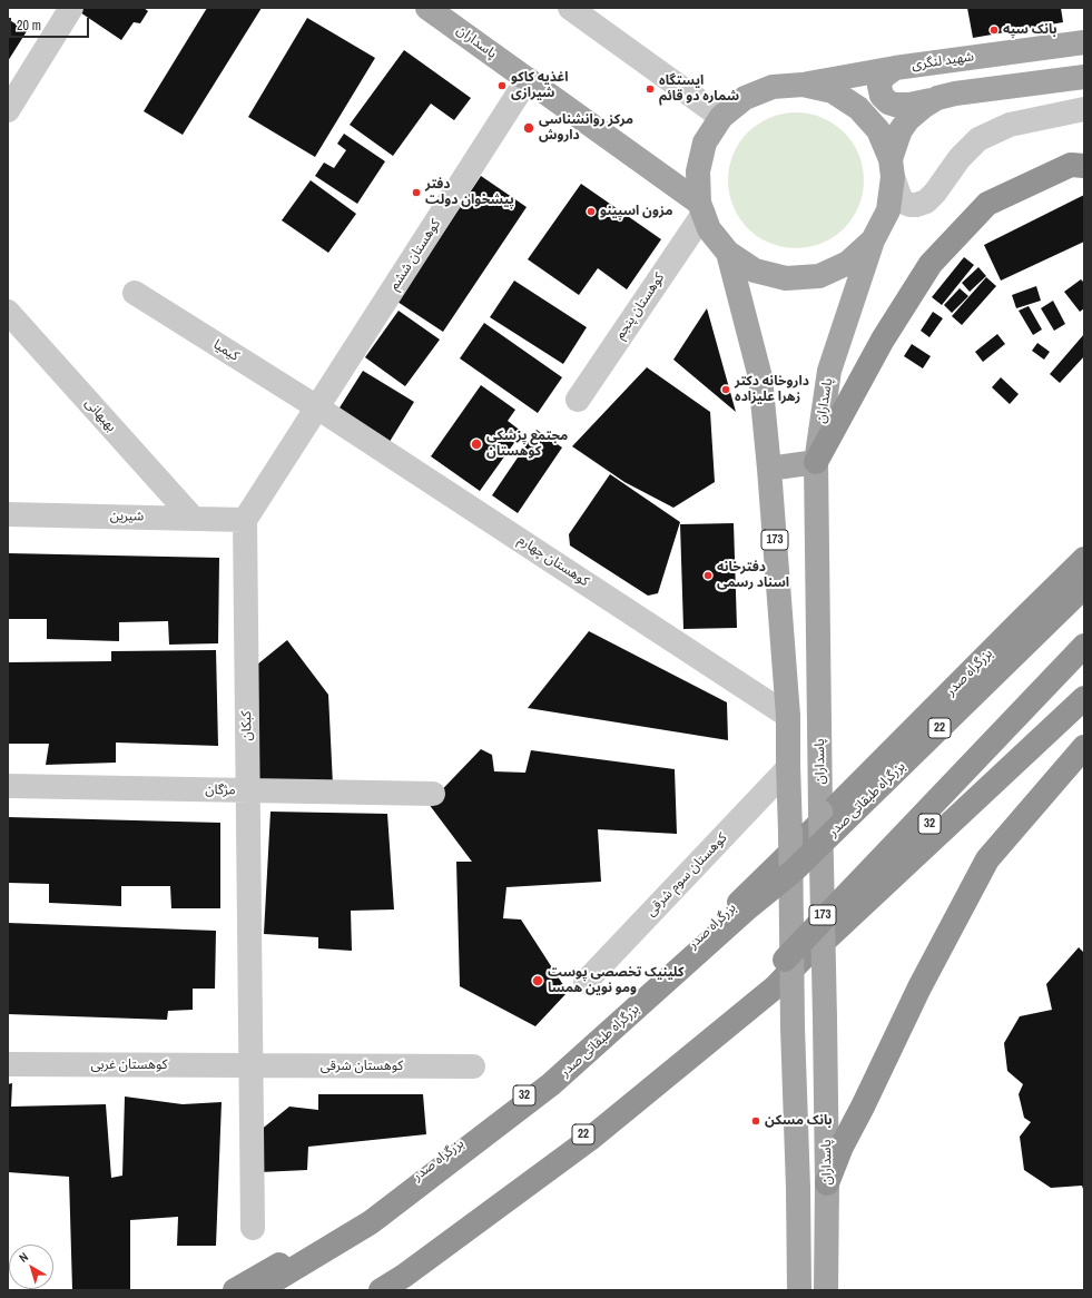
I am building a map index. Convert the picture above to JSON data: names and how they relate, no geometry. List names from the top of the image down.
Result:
{
  "streets": {
    "highway": [
      "بزرگراه صدر",
      "22",
      "بزرگراه طبقاتی صدر",
      "32"
    ],
    "main road": ["پاسداران", "شهید لنگری", "173"],
    "street": [
      "کوهستان ششم",
      "کوهستان پنجم",
      "کیمیا",
      "بهبهانی",
      "شیرین",
      "کوهستان چهارم",
      "کبکان",
      "مژگان",
      "کوهستان سوم شرقی",
      "کوهستان غربی",
      "کوهستان شرقی"
    ]
  },
  "crossings": [
    ["پاسداران", "کوهستان ششم"],
    ["پاسداران", "کوهستان پنجم"],
    ["کوهستان ششم", "کیمیا"],
    ["کوهستان ششم", "کوهستان چهارم"],
    ["کیمیا", "کوهستان چهارم"],
    ["بهبهانی", "شیرین"],
    ["شیرین", "کبکان"],
    ["173", "کوهستان چهارم"],
    ["173", "کوهستان سوم شرقی"],
    ["کبکان", "مژگان"],
    ["کبکان", "کوهستان غربی"],
    ["کبکان", "کوهستان شرقی"],
    ["کوهستان غربی", "کوهستان شرقی"]
  ],
  "places": [
    "بانک سپه",
    "اغذیه کاکو شیرازی",
    "ایستگاه شماره دو قائم",
    "مرکز روانشناسی داروش",
    "دفتر پیشخوان دولت",
    "مزون اسپینو",
    "داروخانه دکتر زهرا علیزاده",
    "مجتمع پزشکی کوهستان",
    "دفترخانه اسناد رسمی",
    "کلینیک تخصصی پوست ومو نوین همسا",
    "بانک مسکن"
  ],
  "scale_bar": "20 m",
  "north": "top left"
}
